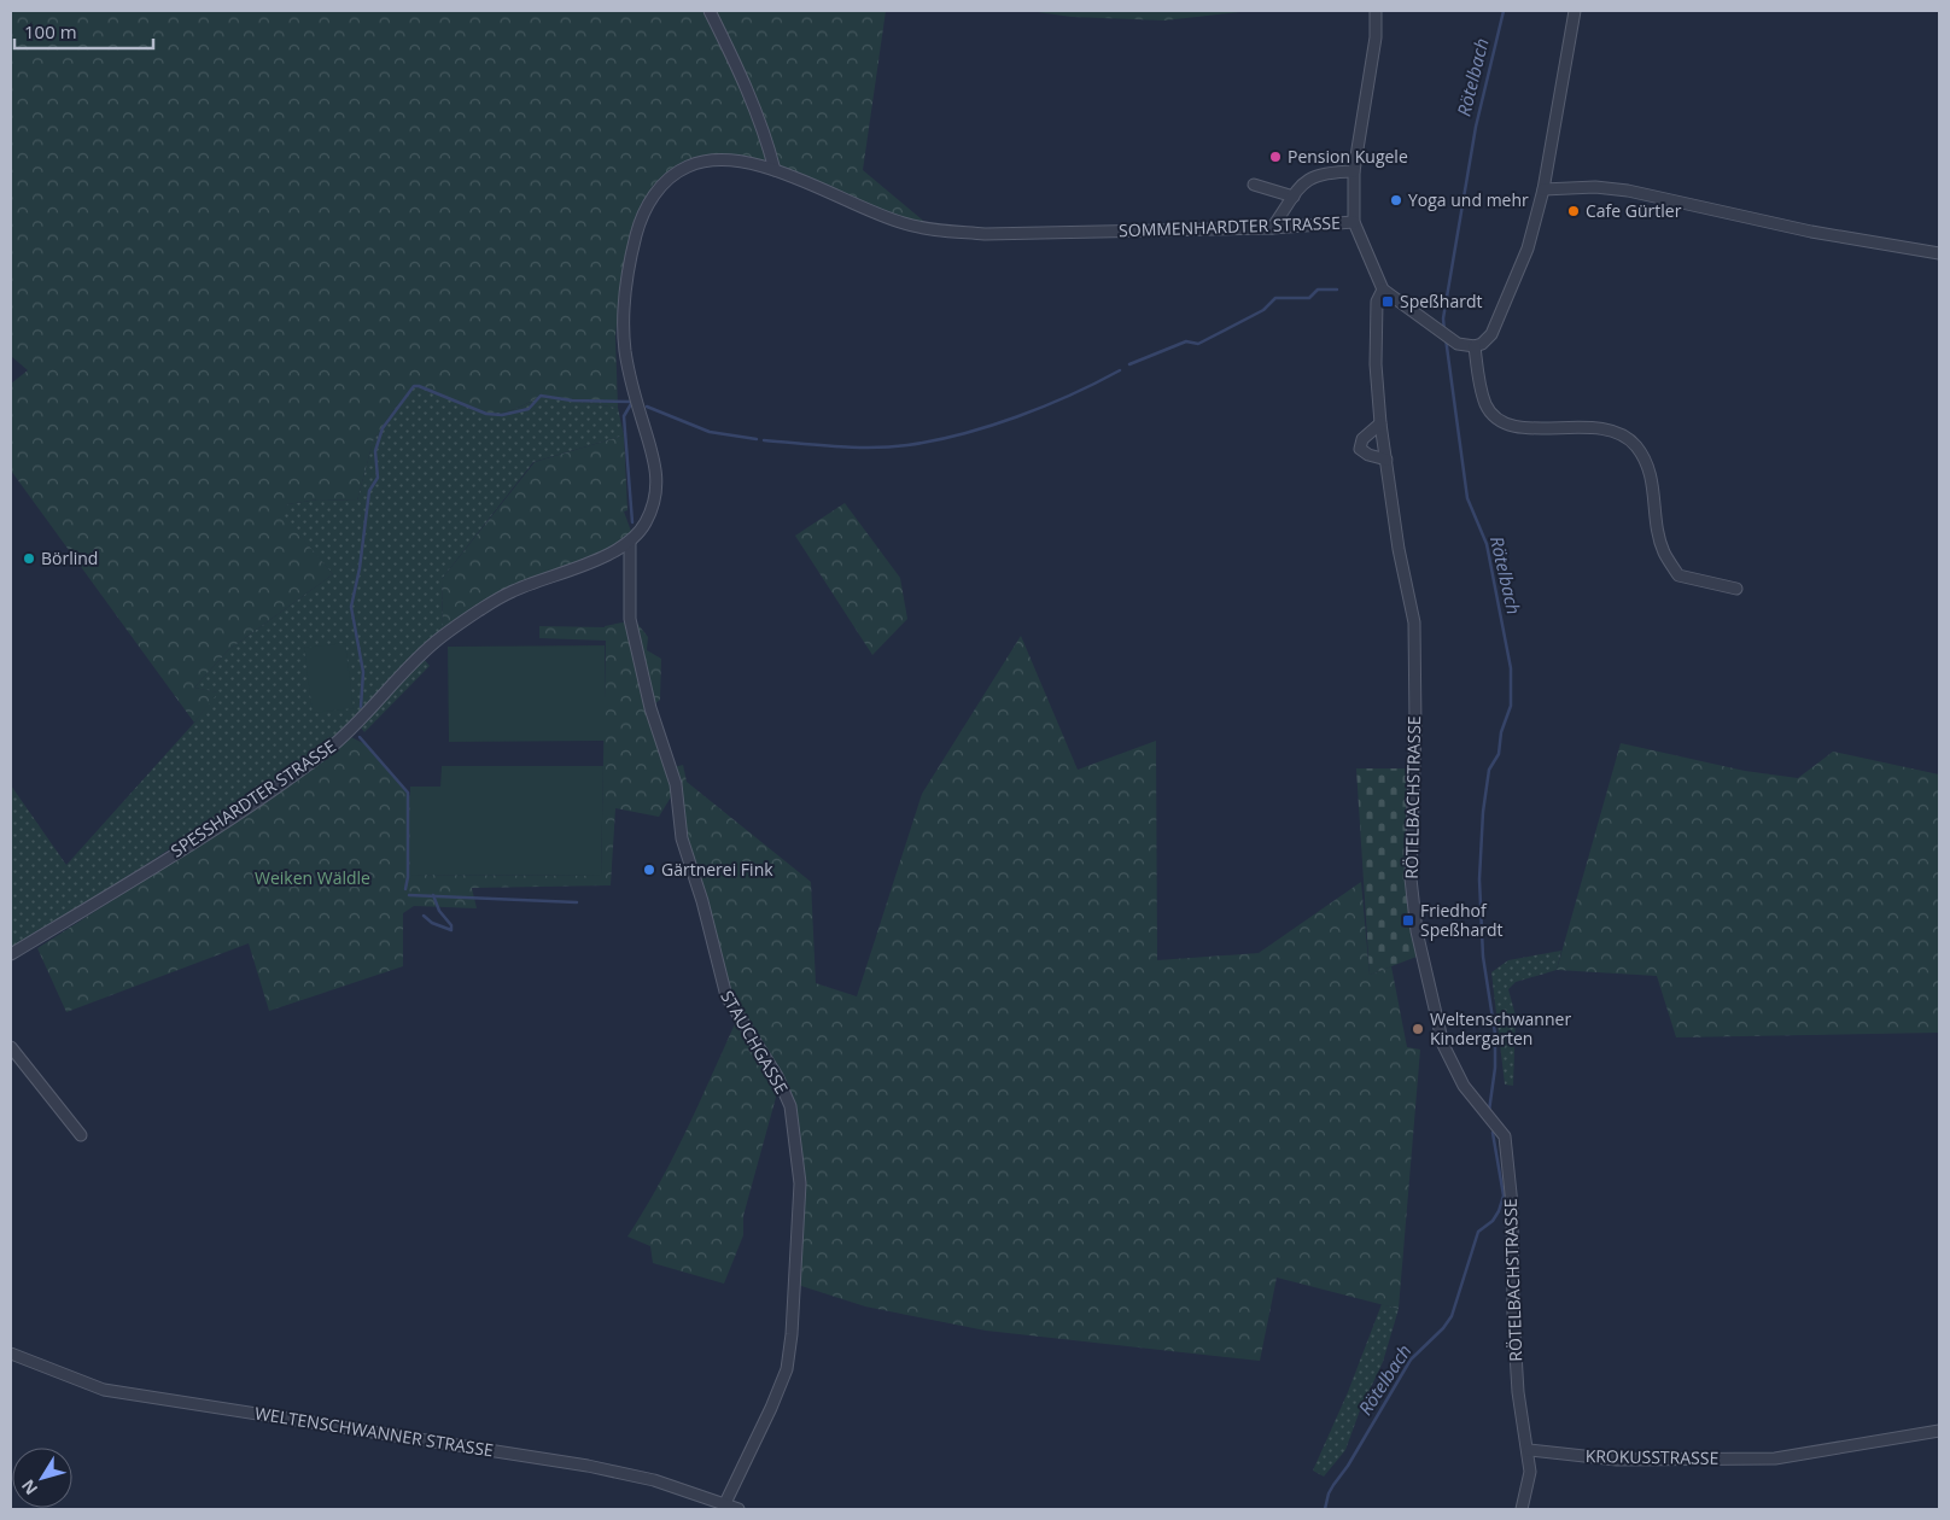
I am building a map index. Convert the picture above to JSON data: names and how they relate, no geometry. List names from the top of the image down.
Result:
{
  "streets": {
    "street": [
      "SOMMENHARDTER STRASSE",
      "RÖTELBACHSTRASSE",
      "SPESSHARDTER STRASSE",
      "STAUCHGASSE",
      "WELTENSCHWANNER STRASSE",
      "KROKUSSTRASSE"
    ]
  },
  "crossings": [
    ["SOMMENHARDTER STRASSE", "RÖTELBACHSTRASSE"],
    ["SOMMENHARDTER STRASSE", "SPESSHARDTER STRASSE"],
    ["RÖTELBACHSTRASSE", "KROKUSSTRASSE"],
    ["SPESSHARDTER STRASSE", "STAUCHGASSE"],
    ["STAUCHGASSE", "WELTENSCHWANNER STRASSE"]
  ],
  "water": ["Rötelbach"],
  "parks": ["Weiken Wäldle"],
  "places": {
    "other": [
      "Pension Kugele",
      "Yoga und mehr",
      "Cafe Gürtler",
      "Börlind",
      "Gärtnerei Fink",
      "Weltenschwanner Kindergarten"
    ],
    "transit": ["Speßhardt", "Friedhof Speßhardt"]
  },
  "scale_bar": "100 m",
  "north": "bottom left"
}
